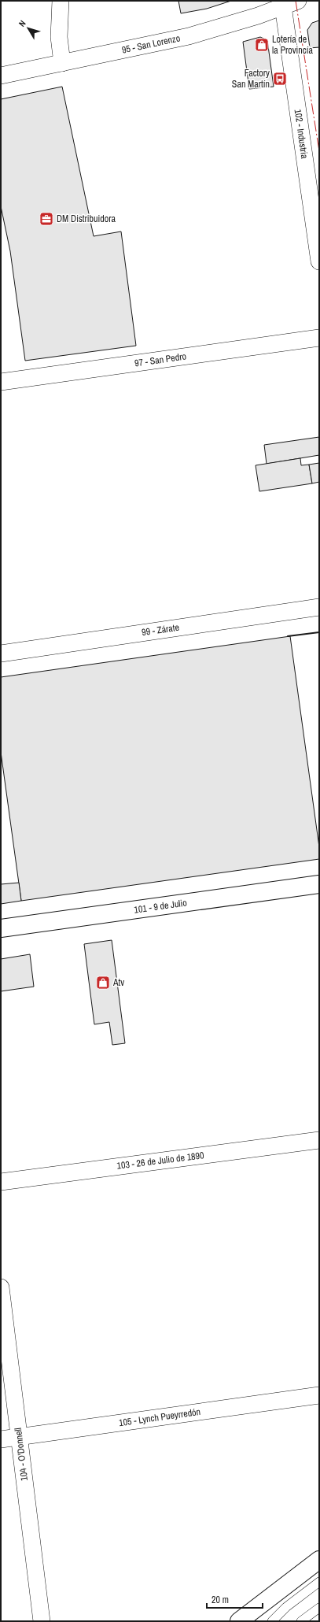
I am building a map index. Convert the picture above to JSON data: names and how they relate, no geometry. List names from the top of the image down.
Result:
{
  "streets": {
    "street": [
      "95 - San Lorenzo",
      "102 - Industria",
      "97 - San Pedro",
      "99 - Zárate",
      "101 - 9 de Julio",
      "103 - 26 de Julio de 1890",
      "105 - Lynch Pueyrredón",
      "104 - O'Donnell"
    ]
  },
  "crossings": [
    ["95 - San Lorenzo", "102 - Industria"],
    ["105 - Lynch Pueyrredón", "104 - O'Donnell"]
  ],
  "places": {
    "shop": ["Lotería de la Provincía", "Atv"],
    "bus stop": ["Factory San Martín"],
    "office": ["DM Distribuidora"]
  },
  "scale_bar": "20 m",
  "north": "top left"
}
